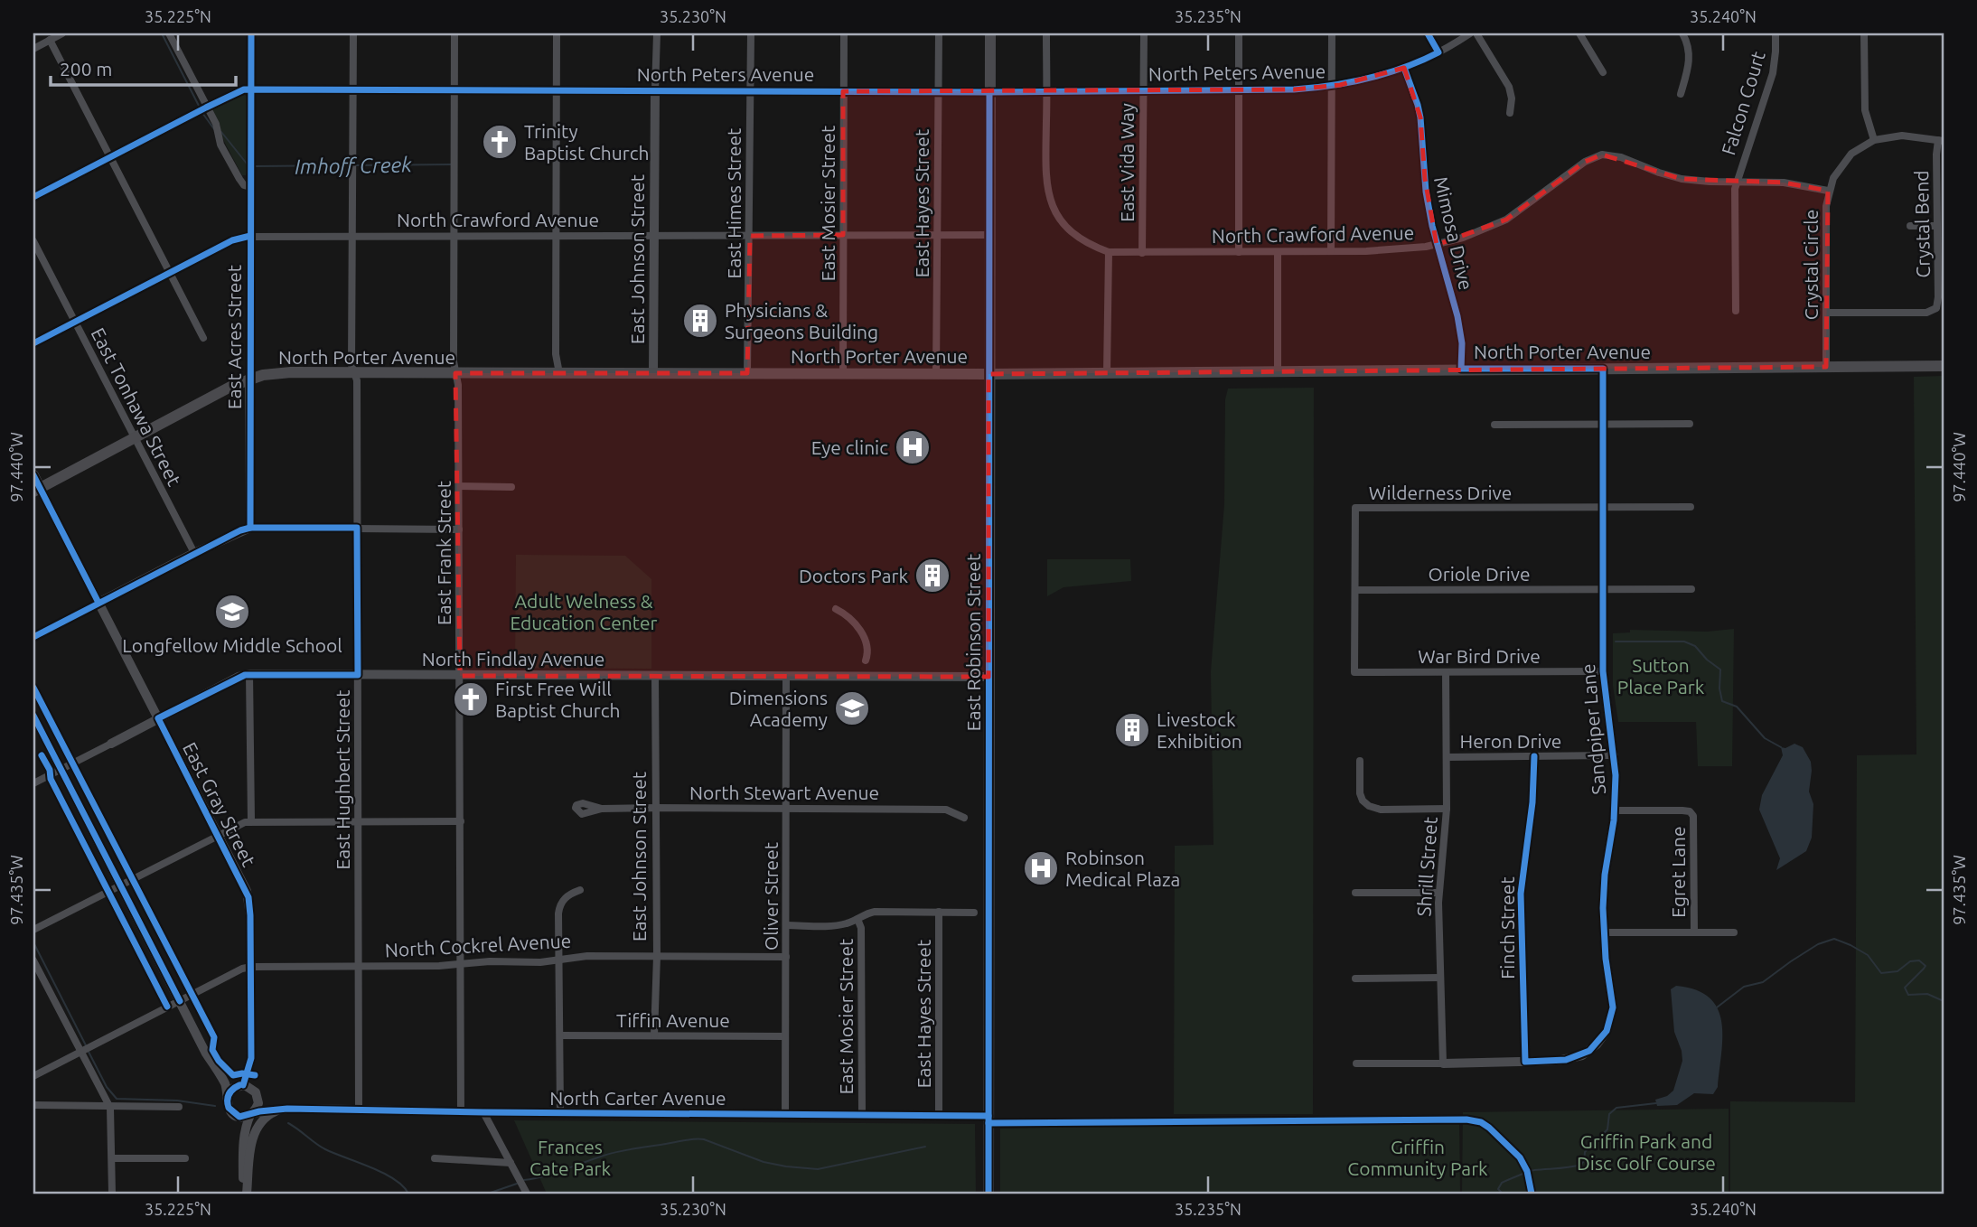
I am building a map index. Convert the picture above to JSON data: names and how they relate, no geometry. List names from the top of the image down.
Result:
{
  "streets": {
    "main road": ["North Porter Avenue", "East Robinson Street", "East Gray Street"],
    "street": [
      "North Peters Avenue",
      "Falcon Court",
      "East Vida Way",
      "East Himes Street",
      "East Mosier Street",
      "East Hayes Street",
      "North Crawford Avenue",
      "Crystal Bend",
      "Mimosa Drive",
      "East Johnson Street",
      "Crystal Circle",
      "East Acres Street",
      "East Tonhawa Street",
      "Wilderness Drive",
      "East Frank Street",
      "Oriole Drive",
      "War Bird Drive",
      "North Findlay Avenue",
      "Sandpiper Lane",
      "Heron Drive",
      "East Hughbert Street",
      "North Stewart Avenue",
      "Shrill Street",
      "Egret Lane",
      "Oliver Street",
      "Finch Street",
      "North Cockrel Avenue",
      "Tiffin Avenue",
      "North Carter Avenue"
    ]
  },
  "crossings": [
    ["North Peters Avenue", "East Vida Way"],
    ["North Peters Avenue", "East Himes Street"],
    ["North Peters Avenue", "East Mosier Street"],
    ["North Peters Avenue", "East Hayes Street"],
    ["North Peters Avenue", "Mimosa Drive"],
    ["North Peters Avenue", "East Johnson Street"],
    ["North Peters Avenue", "East Acres Street"],
    ["North Peters Avenue", "East Frank Street"],
    ["North Peters Avenue", "East Robinson Street"],
    ["North Peters Avenue", "East Hughbert Street"],
    ["Falcon Court", "North Crawford Avenue"],
    ["East Vida Way", "North Crawford Avenue"],
    ["East Himes Street", "North Crawford Avenue"],
    ["East Himes Street", "North Porter Avenue"],
    ["East Mosier Street", "North Crawford Avenue"],
    ["East Mosier Street", "North Porter Avenue"],
    ["East Mosier Street", "North Carter Avenue"],
    ["East Hayes Street", "North Crawford Avenue"],
    ["East Hayes Street", "North Porter Avenue"],
    ["East Hayes Street", "North Carter Avenue"],
    ["North Crawford Avenue", "Mimosa Drive"],
    ["North Crawford Avenue", "East Johnson Street"],
    ["North Crawford Avenue", "Crystal Circle"],
    ["North Crawford Avenue", "East Acres Street"],
    ["North Crawford Avenue", "East Tonhawa Street"],
    ["North Crawford Avenue", "East Frank Street"],
    ["North Crawford Avenue", "East Robinson Street"],
    ["North Crawford Avenue", "East Hughbert Street"],
    ["Crystal Bend", "Crystal Circle"],
    ["Mimosa Drive", "North Porter Avenue"],
    ["East Johnson Street", "North Porter Avenue"],
    ["East Johnson Street", "North Findlay Avenue"],
    ["East Johnson Street", "North Stewart Avenue"],
    ["East Johnson Street", "North Cockrel Avenue"],
    ["East Johnson Street", "Tiffin Avenue"],
    ["Crystal Circle", "North Porter Avenue"],
    ["East Acres Street", "North Porter Avenue"],
    ["North Porter Avenue", "East Tonhawa Street"],
    ["North Porter Avenue", "East Frank Street"],
    ["North Porter Avenue", "East Robinson Street"],
    ["North Porter Avenue", "Sandpiper Lane"],
    ["North Porter Avenue", "East Hughbert Street"],
    ["North Porter Avenue", "East Gray Street"],
    ["Wilderness Drive", "Oriole Drive"],
    ["Wilderness Drive", "War Bird Drive"],
    ["Wilderness Drive", "Sandpiper Lane"],
    ["East Frank Street", "North Findlay Avenue"],
    ["East Frank Street", "North Cockrel Avenue"],
    ["East Frank Street", "North Carter Avenue"],
    ["Oriole Drive", "Sandpiper Lane"],
    ["East Robinson Street", "North Findlay Avenue"],
    ["East Robinson Street", "North Carter Avenue"],
    ["War Bird Drive", "Sandpiper Lane"],
    ["War Bird Drive", "Shrill Street"],
    ["North Findlay Avenue", "East Hughbert Street"],
    ["North Findlay Avenue", "East Gray Street"],
    ["North Findlay Avenue", "Oliver Street"],
    ["Sandpiper Lane", "Heron Drive"],
    ["Sandpiper Lane", "Shrill Street"],
    ["Sandpiper Lane", "Egret Lane"],
    ["Sandpiper Lane", "Finch Street"],
    ["Heron Drive", "Shrill Street"],
    ["Heron Drive", "Finch Street"],
    ["East Hughbert Street", "North Cockrel Avenue"],
    ["East Hughbert Street", "North Carter Avenue"],
    ["North Stewart Avenue", "Oliver Street"],
    ["East Gray Street", "North Cockrel Avenue"],
    ["Oliver Street", "North Cockrel Avenue"],
    ["Oliver Street", "Tiffin Avenue"],
    ["Oliver Street", "North Carter Avenue"]
  ],
  "water": ["Imhoff Creek"],
  "parks": [
    "Adult Welness & Education Center",
    "Sutton Place Park",
    "Griffin Park and Disc Golf Course",
    "Frances Cate Park",
    "Griffin Community Park"
  ],
  "places": {
    "church": ["Trinity Baptist Church", "First Free Will Baptist Church"],
    "building": ["Physicians & Surgeons Building", "Doctors Park", "Livestock Exhibition"],
    "hospital": ["Eye clinic", "Robinson Medical Plaza"],
    "school or university": ["Longfellow Middle School", "Dimensions Academy"]
  },
  "scale_bar": "200 m",
  "coordinates": [
    "35.225°N",
    "35.230°N",
    "35.235°N",
    "35.240°N",
    "97.440°W",
    "97.435°W"
  ]
}
